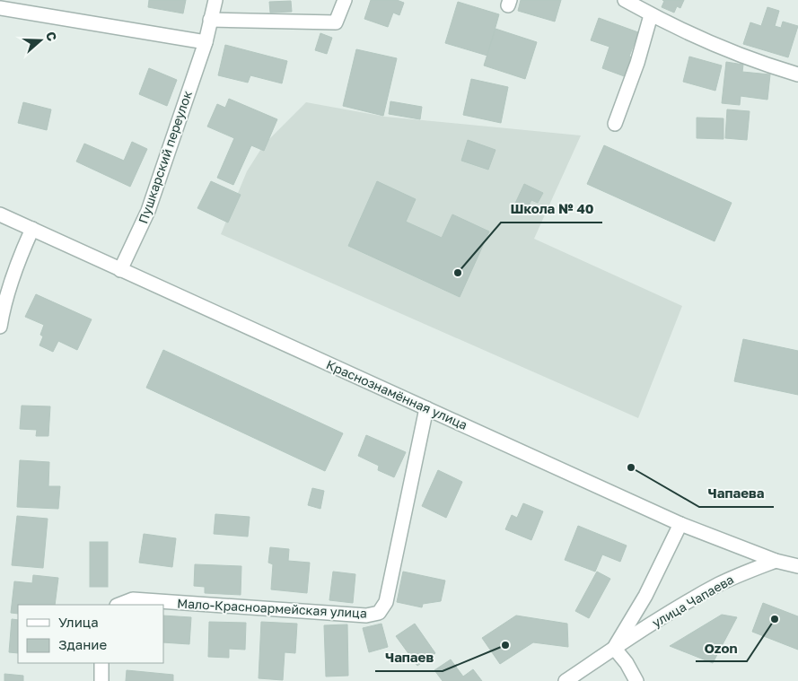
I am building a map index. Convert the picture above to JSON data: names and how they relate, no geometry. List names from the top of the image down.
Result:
{
  "streets": {
    "street": [
      "Пушкарский переулок",
      "Краснознамённая улица",
      "улица Чапаева",
      "Мало-Красноармейская улица"
    ]
  },
  "crossings": [
    ["Пушкарский переулок", "Краснознамённая улица"],
    ["Краснознамённая улица", "улица Чапаева"],
    ["Краснознамённая улица", "Мало-Красноармейская улица"]
  ],
  "places": [
    "Школа № 40",
    "Чапаева",
    "Ozon",
    "Чапаев"
  ],
  "legend": ["Улица", "Здание"],
  "north": "right"
}
